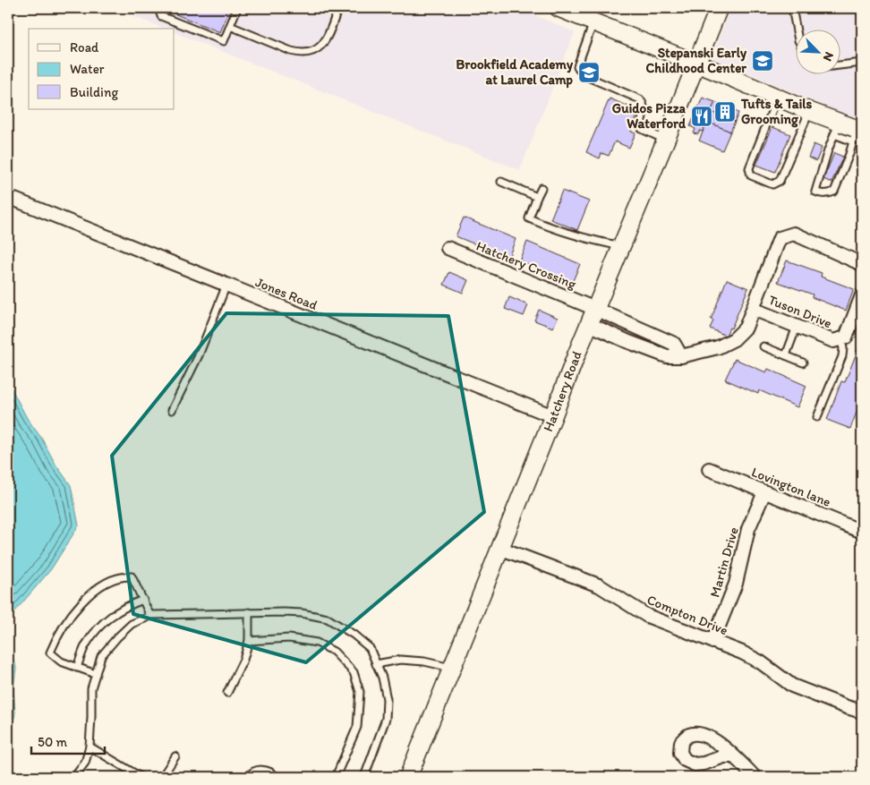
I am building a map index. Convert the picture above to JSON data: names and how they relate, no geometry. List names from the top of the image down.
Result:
{
  "streets": {
    "street": [
      "Hatchery Crossing",
      "Jones Road",
      "Tuson Drive",
      "Hatchery Road",
      "Lovington lane",
      "Martin Drive",
      "Compton Drive"
    ]
  },
  "crossings": [
    ["Hatchery Crossing", "Tuson Drive"],
    ["Hatchery Crossing", "Hatchery Road"],
    ["Jones Road", "Hatchery Road"],
    ["Tuson Drive", "Hatchery Road"],
    ["Hatchery Road", "Compton Drive"],
    ["Lovington lane", "Martin Drive"],
    ["Martin Drive", "Compton Drive"]
  ],
  "places": {
    "school or university": ["Stepanski Early Childhood Center", "Brookfield Academy at Laurel Camp"],
    "building": ["Tufts & Tails Grooming"],
    "restaurant": ["Guidos Pizza Waterford"]
  },
  "legend": ["Road", "Water", "Building"],
  "scale_bar": "50 m",
  "north": "bottom right"
}
